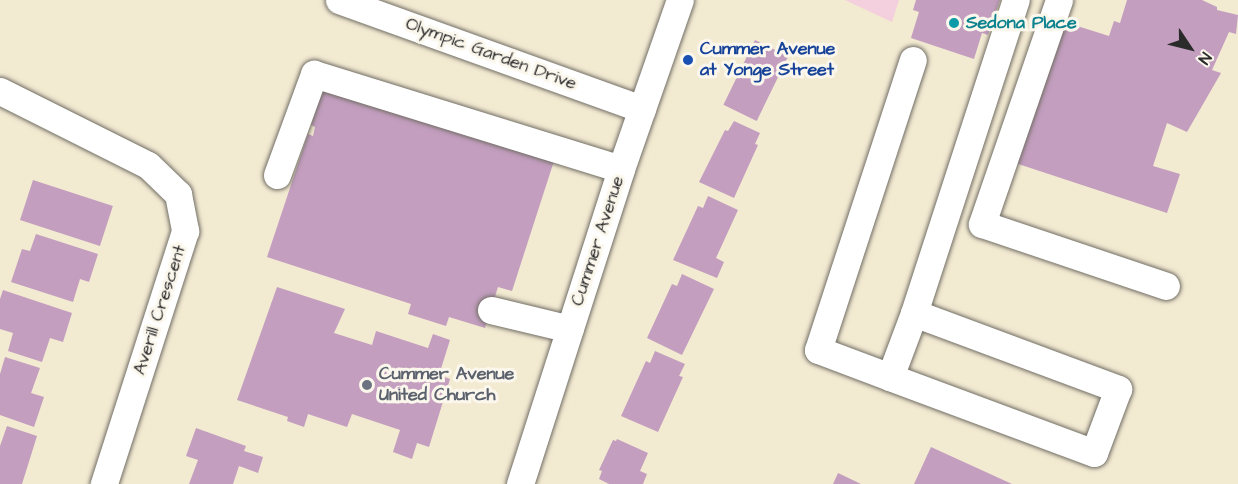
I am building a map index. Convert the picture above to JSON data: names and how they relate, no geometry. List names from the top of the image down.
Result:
{
  "streets": {
    "street": ["Olympic Garden Drive", "Cummer Avenue", "Averill Crescent"]
  },
  "crossings": [
    ["Olympic Garden Drive", "Cummer Avenue"]
  ],
  "places": ["Sedona Place", "Cummer Avenue at Yonge Street", "Cummer Avenue United Church"],
  "north": "bottom right"
}
